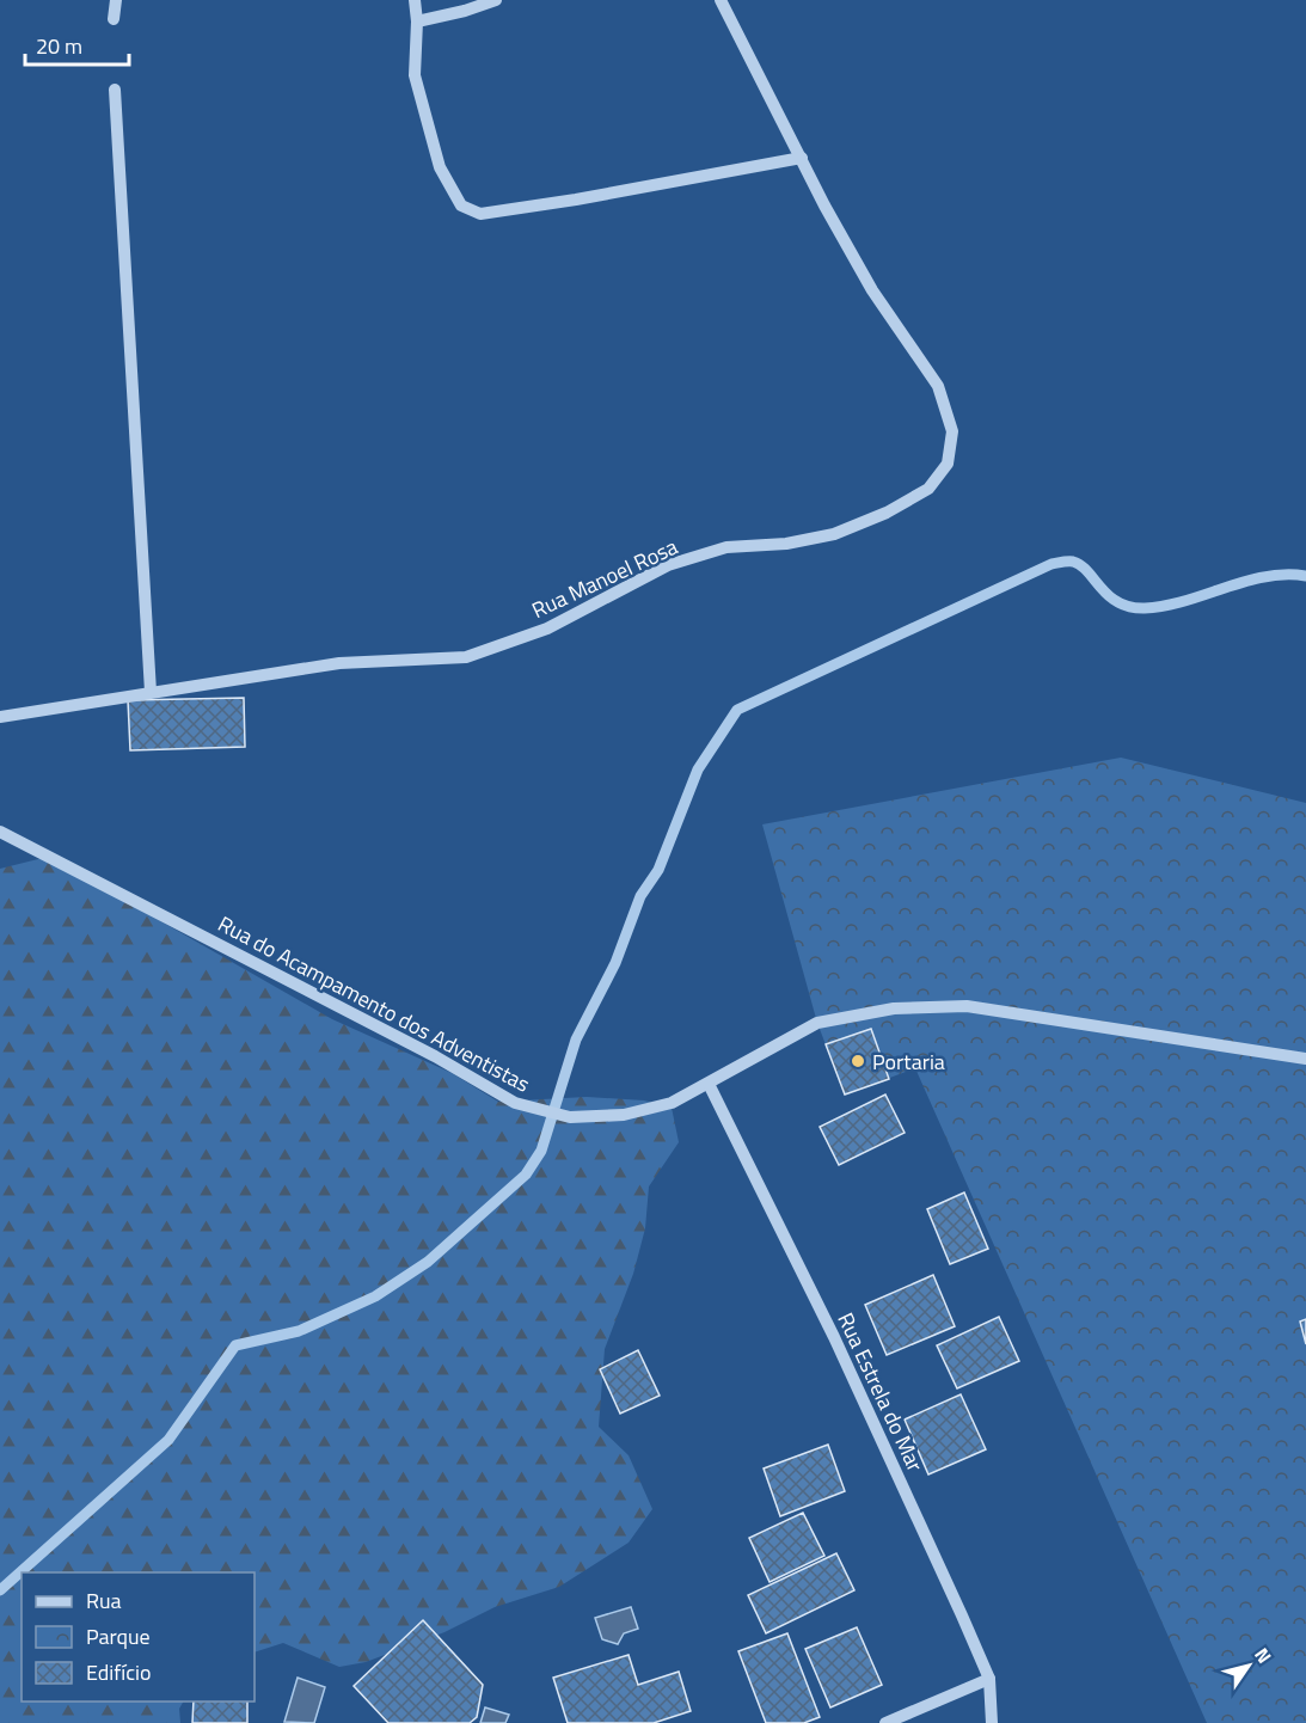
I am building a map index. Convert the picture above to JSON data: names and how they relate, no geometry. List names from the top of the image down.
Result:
{
  "streets": {
    "street": ["Rua Manoel Rosa", "Rua do Acampamento dos Adventistas", "Rua Estrela do Mar"]
  },
  "crossings": [
    ["Rua do Acampamento dos Adventistas", "Rua Estrela do Mar"]
  ],
  "places": ["Portaria"],
  "legend": ["Rua", "Parque", "Edifício"],
  "scale_bar": "20 m",
  "north": "top right"
}
